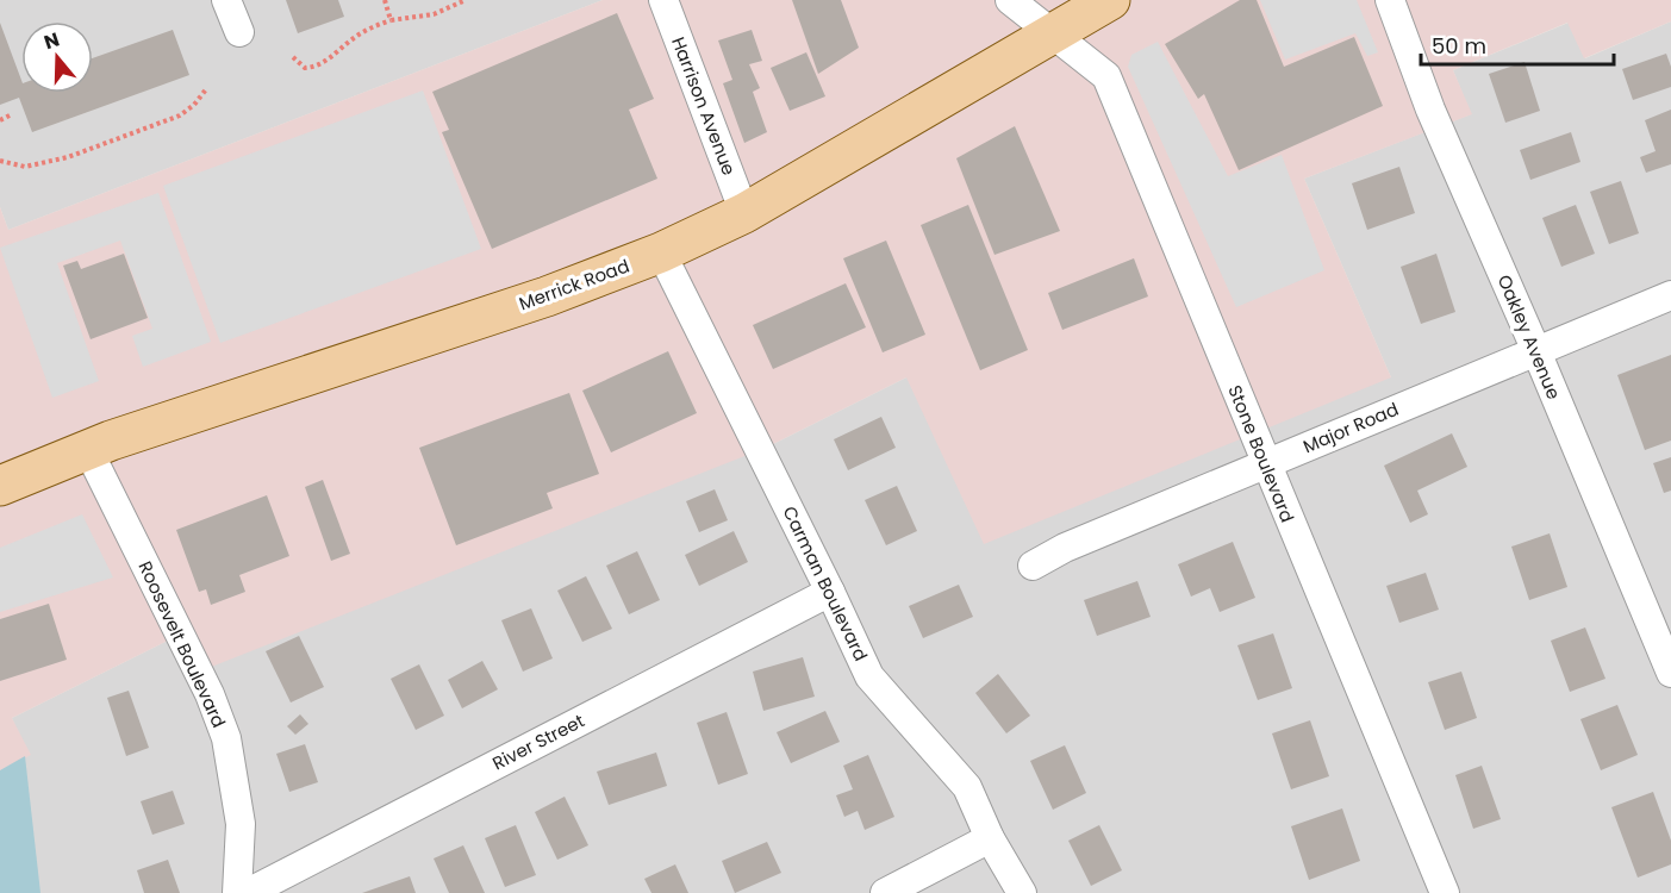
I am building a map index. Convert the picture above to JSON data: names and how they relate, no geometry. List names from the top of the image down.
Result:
{
  "streets": {
    "main road": ["Merrick Road"],
    "street": [
      "Harrison Avenue",
      "Oakley Avenue",
      "Major Road",
      "Stone Boulevard",
      "Carman Boulevard",
      "Roosevelt Boulevard",
      "River Street"
    ]
  },
  "crossings": [
    ["Harrison Avenue", "Merrick Road"],
    ["Merrick Road", "Stone Boulevard"],
    ["Merrick Road", "Carman Boulevard"],
    ["Merrick Road", "Roosevelt Boulevard"],
    ["Oakley Avenue", "Major Road"],
    ["Major Road", "Stone Boulevard"],
    ["Carman Boulevard", "River Street"]
  ],
  "scale_bar": "50 m",
  "north": "top"
}
